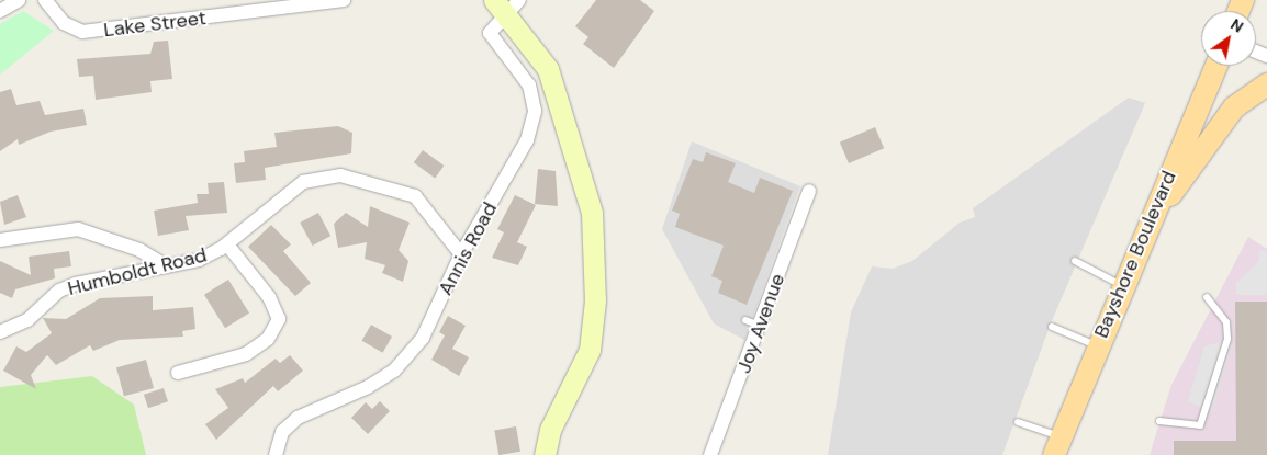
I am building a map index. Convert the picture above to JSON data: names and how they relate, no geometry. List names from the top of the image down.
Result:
{
  "streets": {
    "main road": ["Bayshore Boulevard"],
    "street": [
      "Lake Street",
      "Annis Road",
      "Humboldt Road",
      "Joy Avenue"
    ]
  },
  "crossings": [
    ["Annis Road", "Humboldt Road"]
  ],
  "north": "top right"
}
